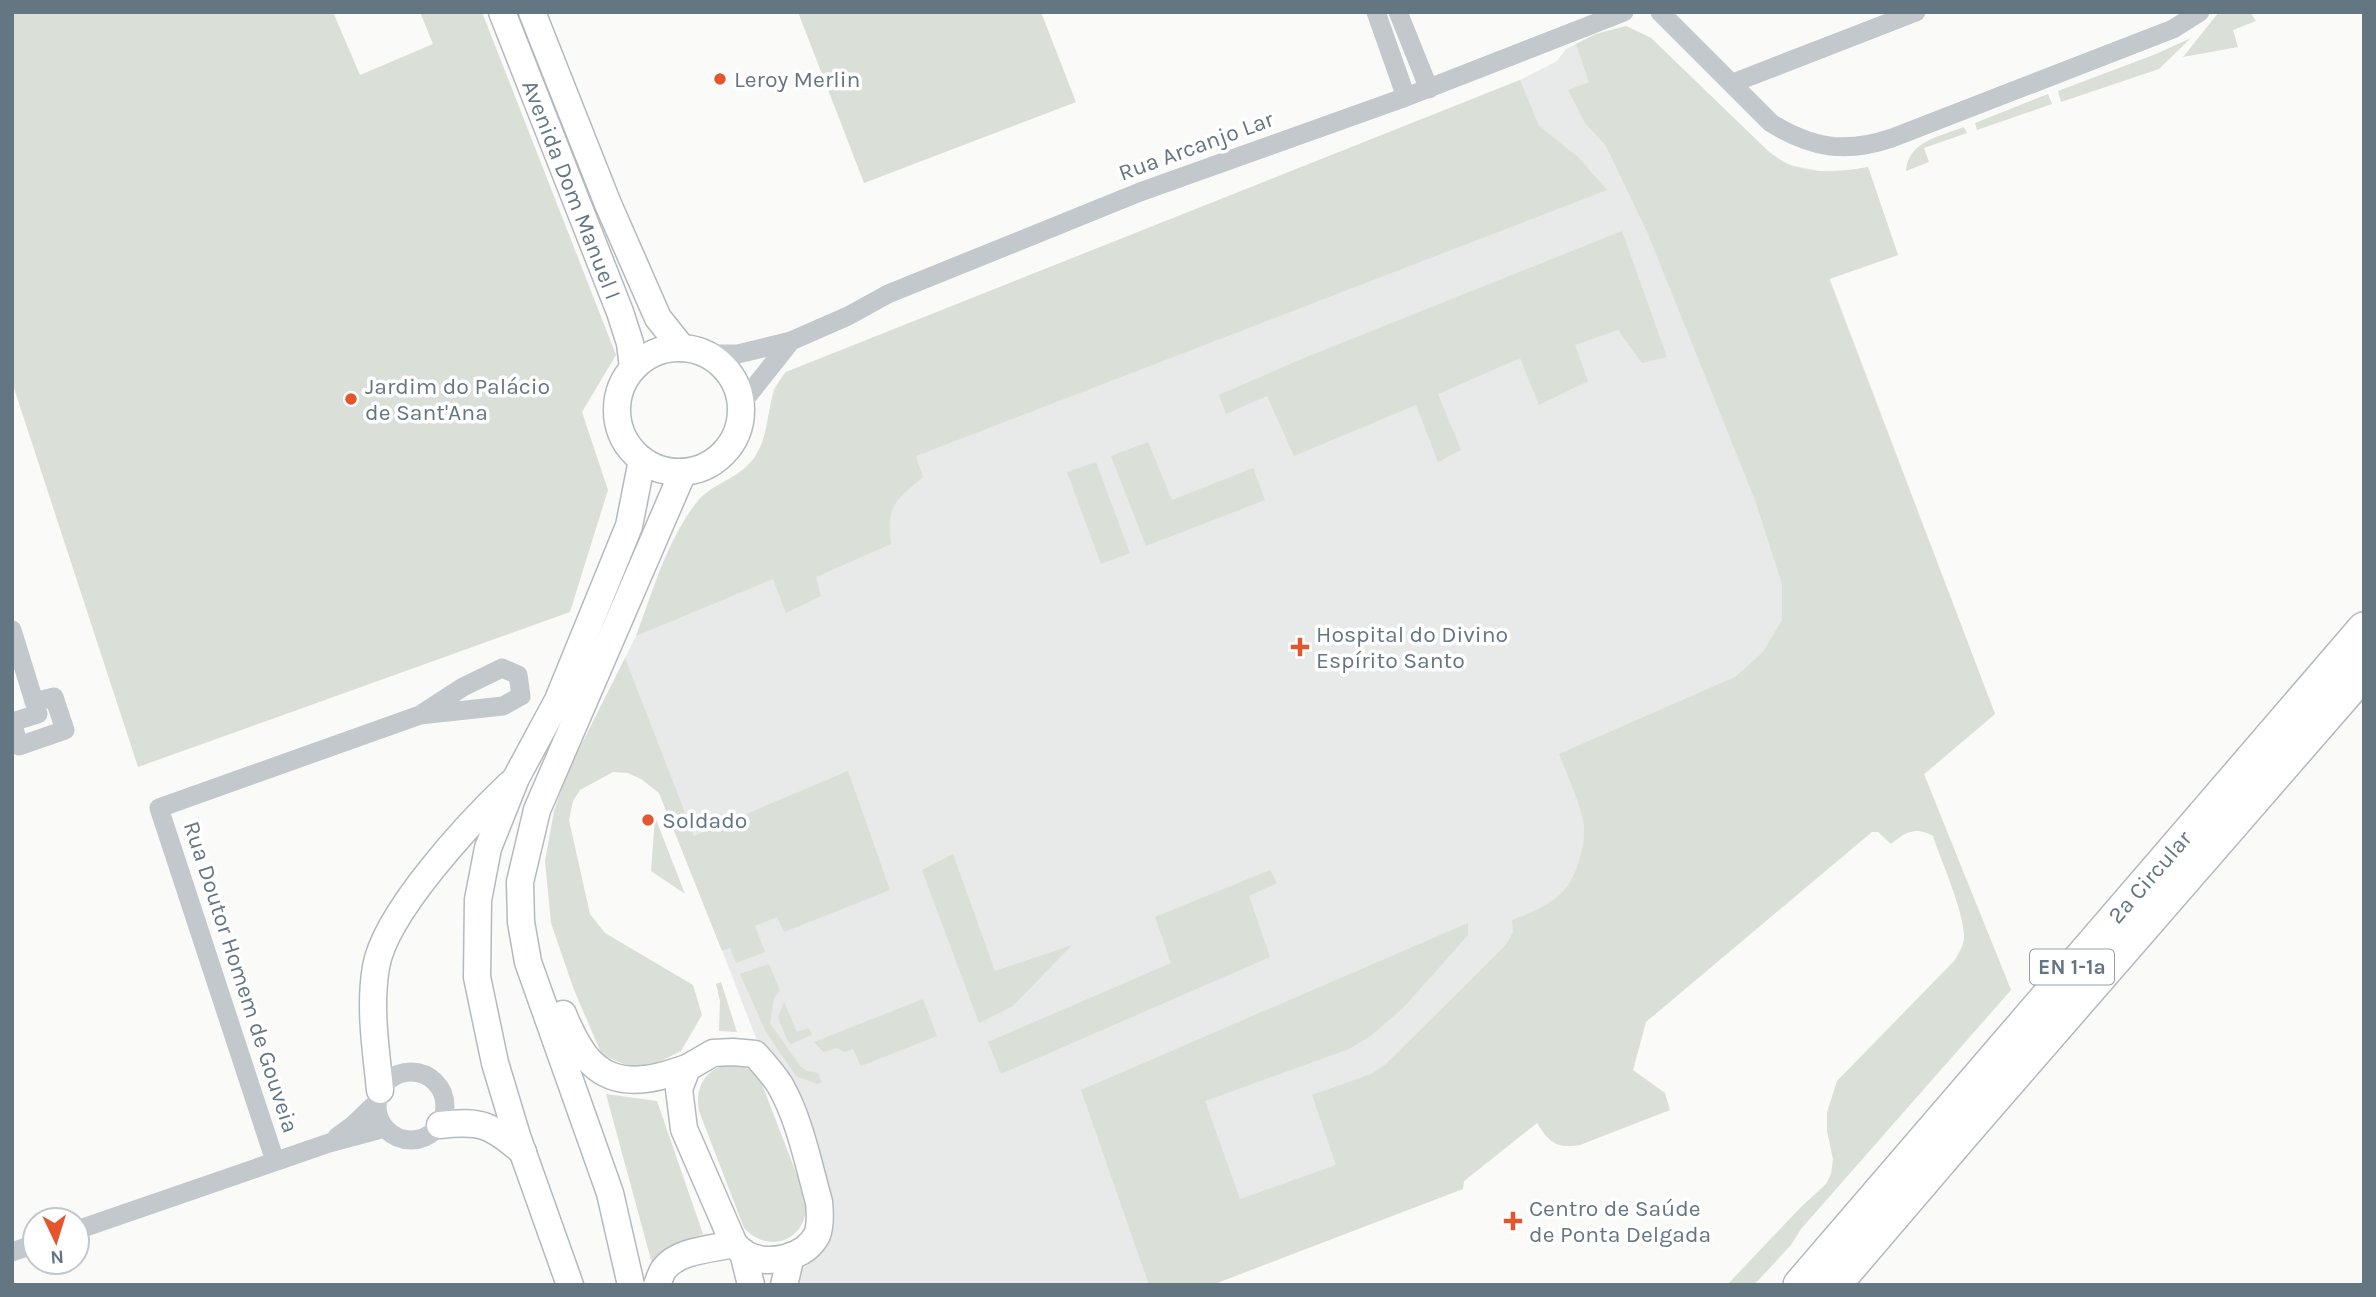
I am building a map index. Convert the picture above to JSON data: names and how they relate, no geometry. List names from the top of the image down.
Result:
{
  "streets": {
    "highway": ["2ª Circular", "EN 1-1ª"],
    "main road": ["Avenida Dom Manuel I"],
    "street": ["Rua Arcanjo Lar", "Rua Doutor Homem de Gouveia"]
  },
  "crossings": [
    ["Rua Arcanjo Lar", "Avenida Dom Manuel I"]
  ],
  "places": {
    "other": ["Leroy Merlin", "Jardim do Palácio de Sant'Ana", "Soldado"],
    "health": ["Hospital do Divino Espírito Santo", "Centro de Saúde de Ponta Delgada"]
  },
  "north": "bottom"
}
